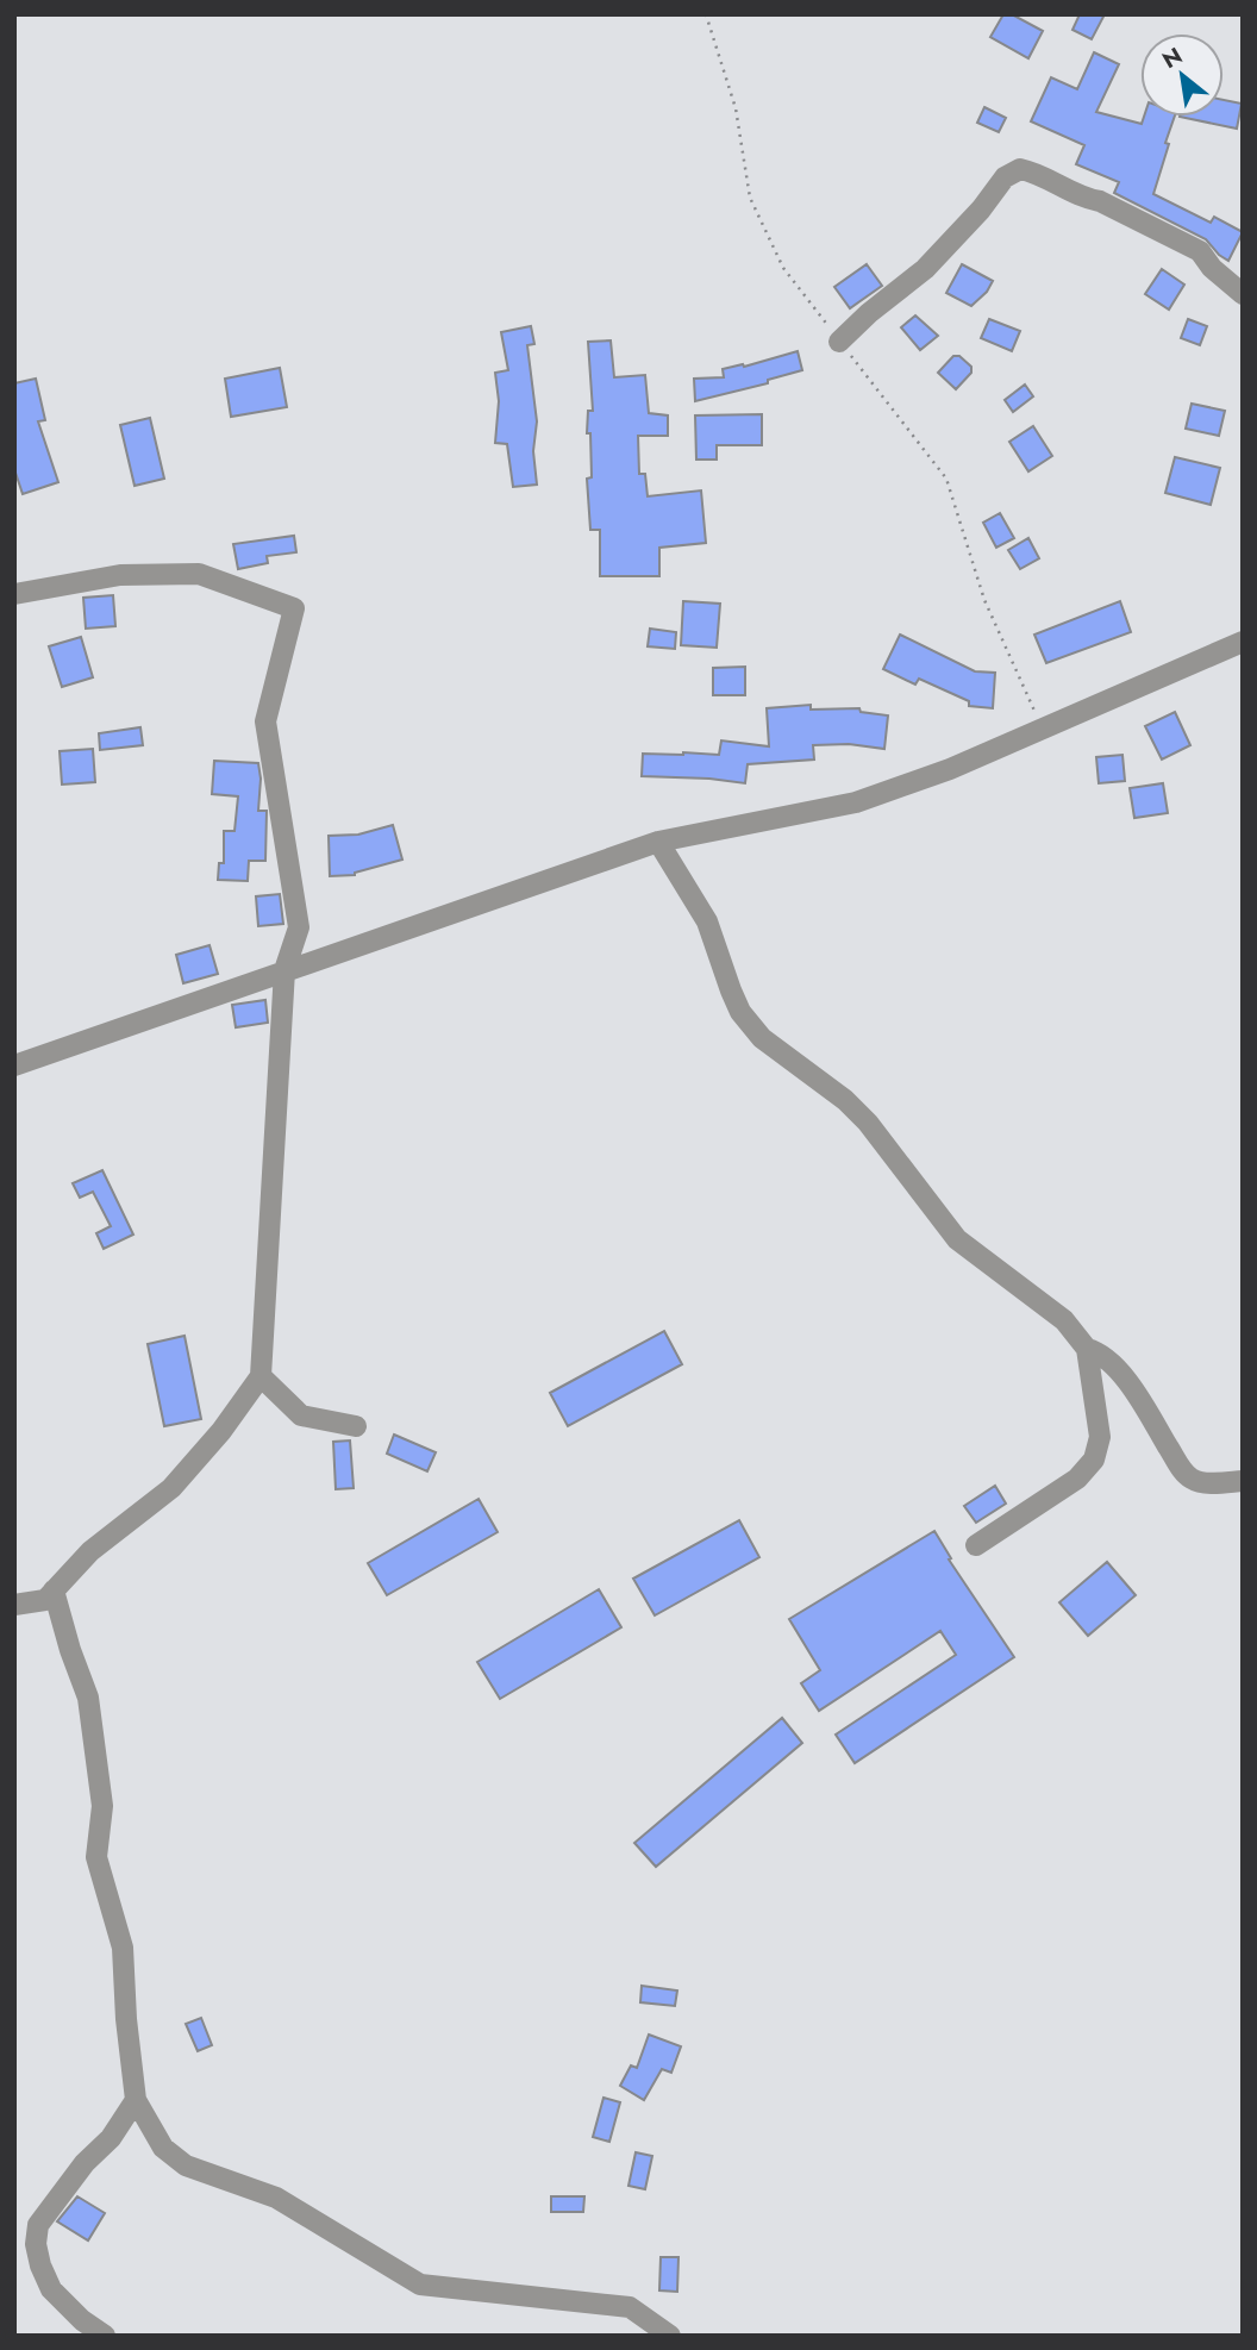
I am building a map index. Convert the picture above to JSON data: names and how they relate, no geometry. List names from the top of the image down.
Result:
{
  "north": "top left"
}
